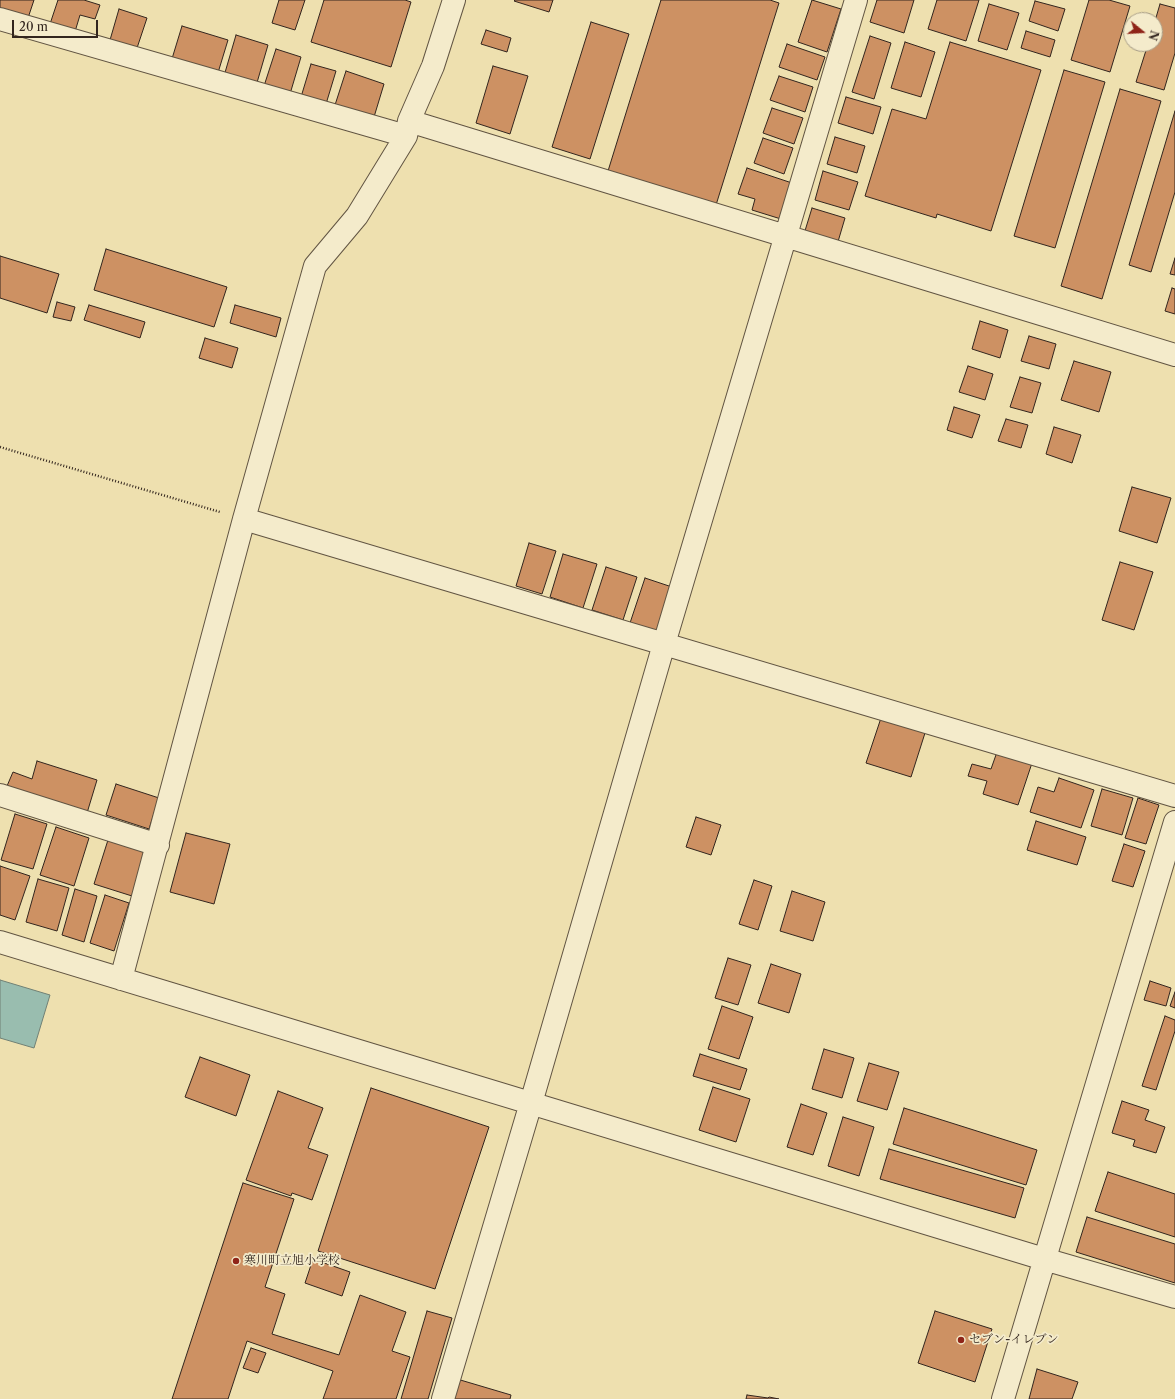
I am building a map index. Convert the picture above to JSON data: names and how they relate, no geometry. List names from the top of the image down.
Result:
{
  "places": ["寒川町立旭小学校", "セブン-イレブン"],
  "scale_bar": "20 m",
  "north": "right"
}
